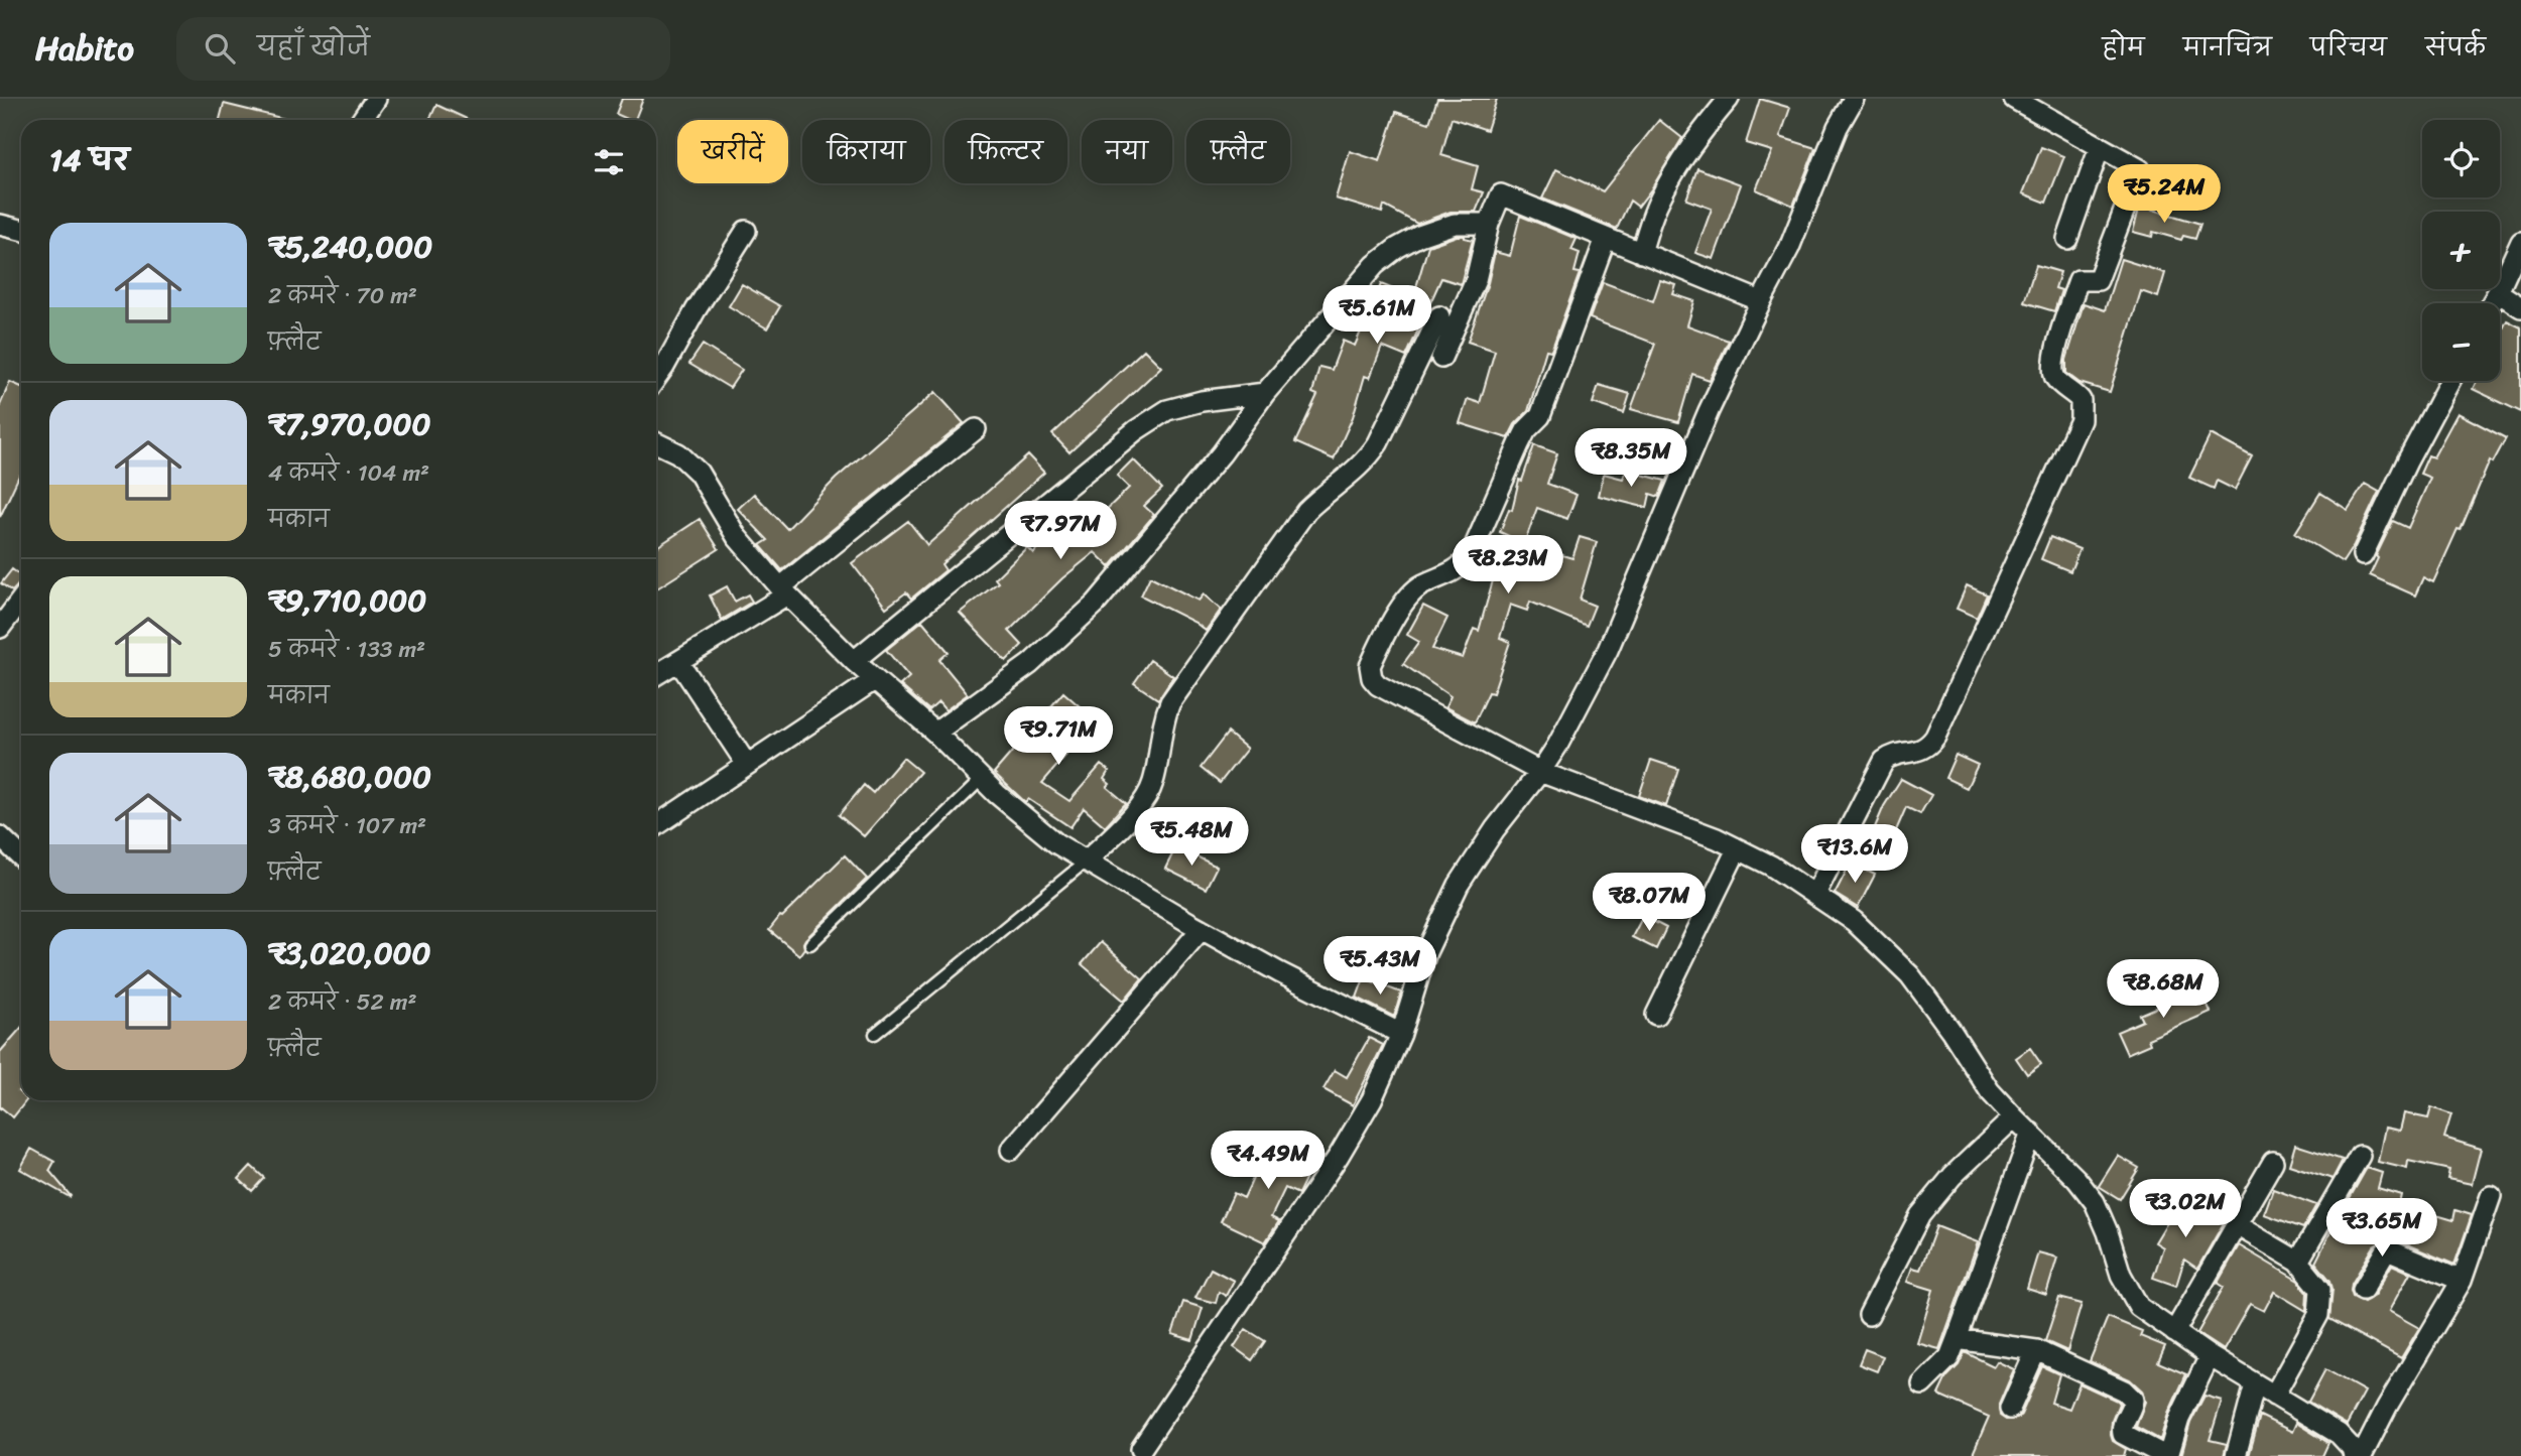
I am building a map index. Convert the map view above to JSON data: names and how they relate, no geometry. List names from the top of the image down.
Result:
{
  "page": {
    "header": "Habito",
    "search": "यहाँ खोजें",
    "nav": [
      "होम",
      "मानचित्र",
      "परिचय",
      "संपर्क"
    ],
    "map_buttons": ["+", "−"],
    "chip": [
      "खरीदें",
      "किराया",
      "फ़िल्टर",
      "नया",
      "फ़्लैट"
    ],
    "heading": "14 घर",
    "price": [
      "₹5.24M",
      "₹5.61M",
      "₹8.35M",
      "₹7.97M",
      "₹8.23M",
      "₹9.71M",
      "₹5.48M",
      "₹13.6M",
      "₹8.07M",
      "₹5.43M",
      "₹8.68M",
      "₹4.49M",
      "₹3.02M",
      "₹3.65M"
    ],
    "list": [
      {
        "name": "₹5,240,000",
        "note": "2 कमरे · 70 m² · फ़्लैट"
      },
      {
        "name": "₹7,970,000",
        "note": "4 कमरे · 104 m² · मकान"
      },
      {
        "name": "₹9,710,000",
        "note": "5 कमरे · 133 m² · मकान"
      },
      {
        "name": "₹8,680,000",
        "note": "3 कमरे · 107 m² · फ़्लैट"
      },
      {
        "name": "₹3,020,000",
        "note": "2 कमरे · 52 m² · फ़्लैट"
      }
    ]
  }
}
